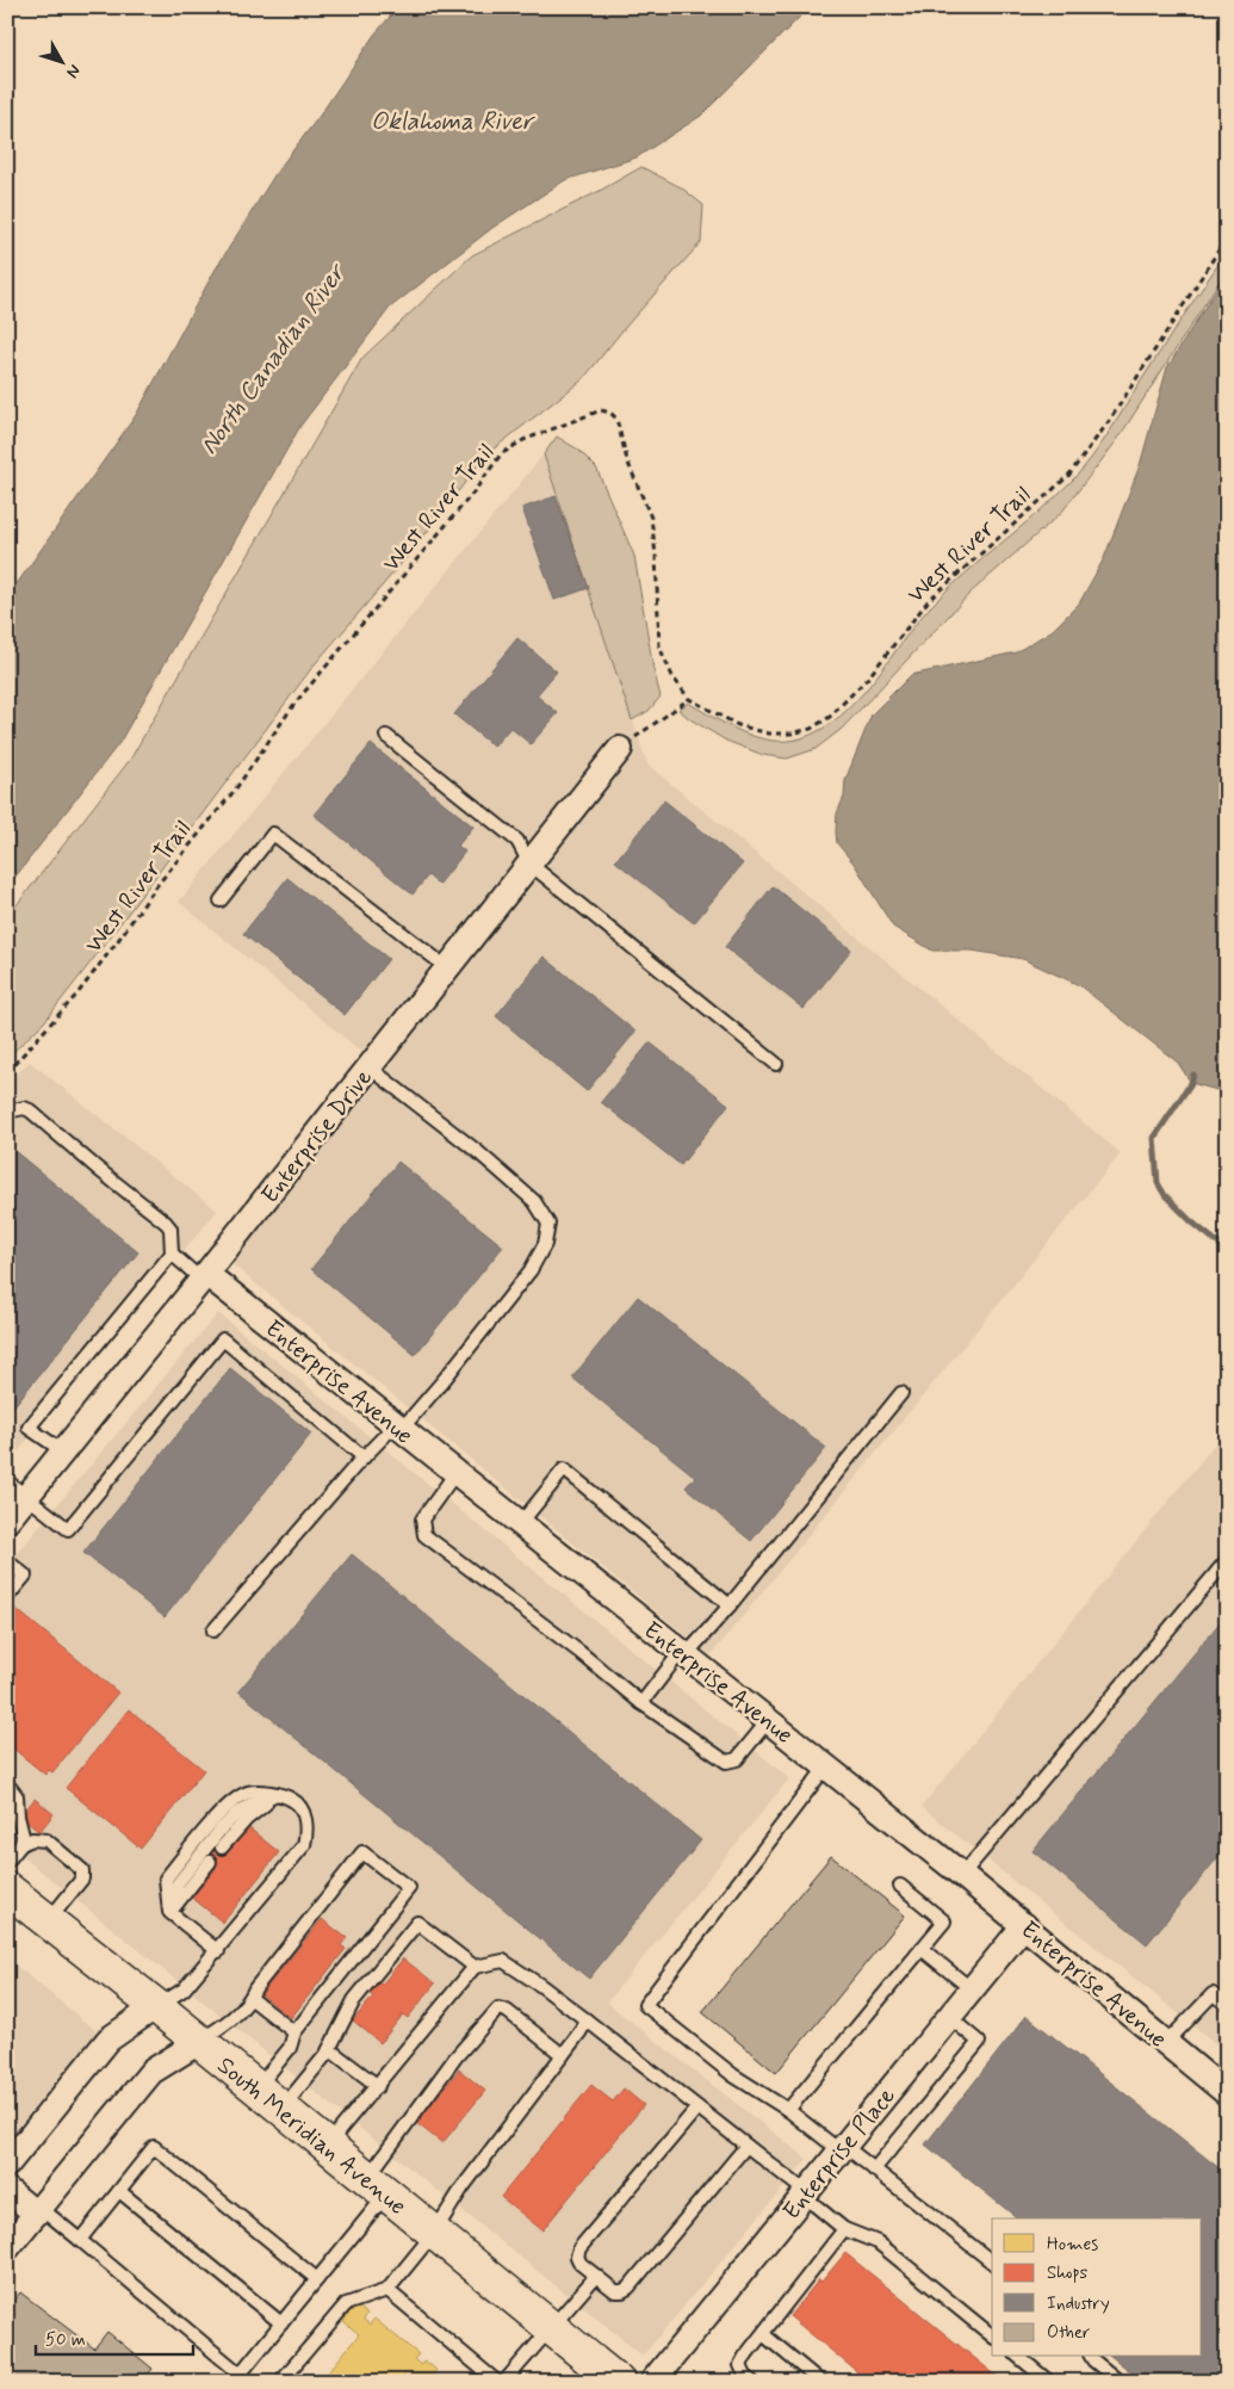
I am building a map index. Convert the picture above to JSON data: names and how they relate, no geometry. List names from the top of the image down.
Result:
{
  "streets": {
    "main road": ["South Meridian Avenue"],
    "street": ["Enterprise Drive", "Enterprise Avenue", "Enterprise Place"],
    "path": ["West River Trail"]
  },
  "crossings": [
    ["Enterprise Drive", "Enterprise Avenue"],
    ["Enterprise Avenue", "Enterprise Place"]
  ],
  "water": ["Oklahoma River", "North Canadian River"],
  "legend": [
    "Homes",
    "Shops",
    "Industry",
    "Other"
  ],
  "scale_bar": "50 m",
  "north": "bottom right"
}
